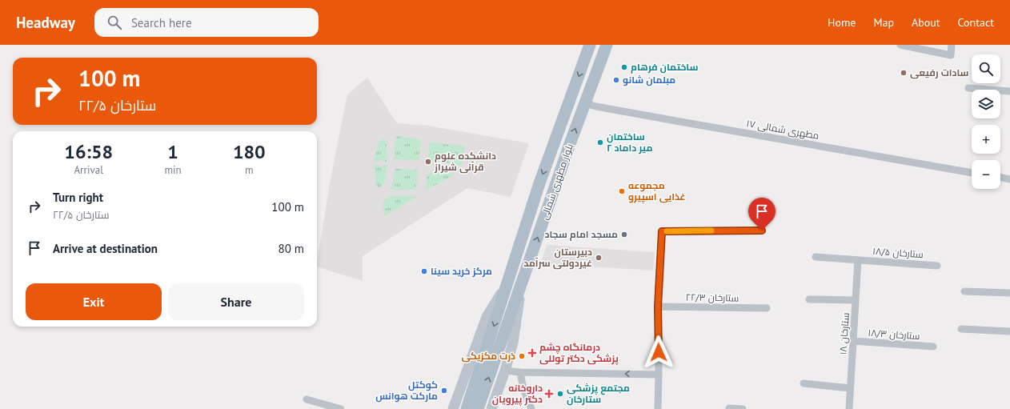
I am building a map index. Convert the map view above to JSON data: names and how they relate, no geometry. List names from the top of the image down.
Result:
{
  "streets": {
    "main road": ["بلوار مطهرى شمالى"],
    "street": [
      "۱۷ مطهری شمالی",
      "۱۸/۵ ستارخان",
      "۲۲/۳ ستارخان",
      "۱۸ ستارخان",
      "۱۸/۳ ستارخان"
    ]
  },
  "crossings": [
    ["۱۷ مطهری شمالی", "بلوار مطهرى شمالى"],
    ["۱۸/۵ ستارخان", "۱۸ ستارخان"],
    ["۱۸ ستارخان", "۱۸/۳ ستارخان"]
  ],
  "places": {
    "other": [
      "ساختمان فرهام",
      "سادات رفیعی",
      "مبلمان شانو",
      "ساختمان میر داماد ۲",
      "دانشکده علوم قرآنی شیراز",
      "مجموعه غذایی اسپیرو",
      "مسجد امام سجاد",
      "دبیرستان غیردولتی سرآمد",
      "مرکز خرید سینا",
      "ذرت مکزیکی",
      "کوکتل مارکت هوانس",
      "مجتمع پزشکی ستارخان"
    ],
    "health": ["درمانگاه چشم پزشكی دكتر توللی", "داروخانه دکتر پیرویان"]
  },
  "page": {
    "header": "Headway",
    "search": "Search here",
    "nav": [
      "Home",
      "Map",
      "About",
      "Contact"
    ],
    "map_buttons": ["+", "−"],
    "turn": ["100 m", "۲۲/۵ ستارخان"],
    "eta": [
      "16:58",
      "Arrival",
      "1",
      "min",
      "180",
      "m"
    ],
    "list": [
      {
        "name": "Turn right",
        "note": "۲۲/۵ ستارخان",
        "value": "100 m"
      },
      {
        "name": "Arrive at destination",
        "value": "80 m"
      }
    ],
    "buttons": ["Exit", "Share"]
  }
}
